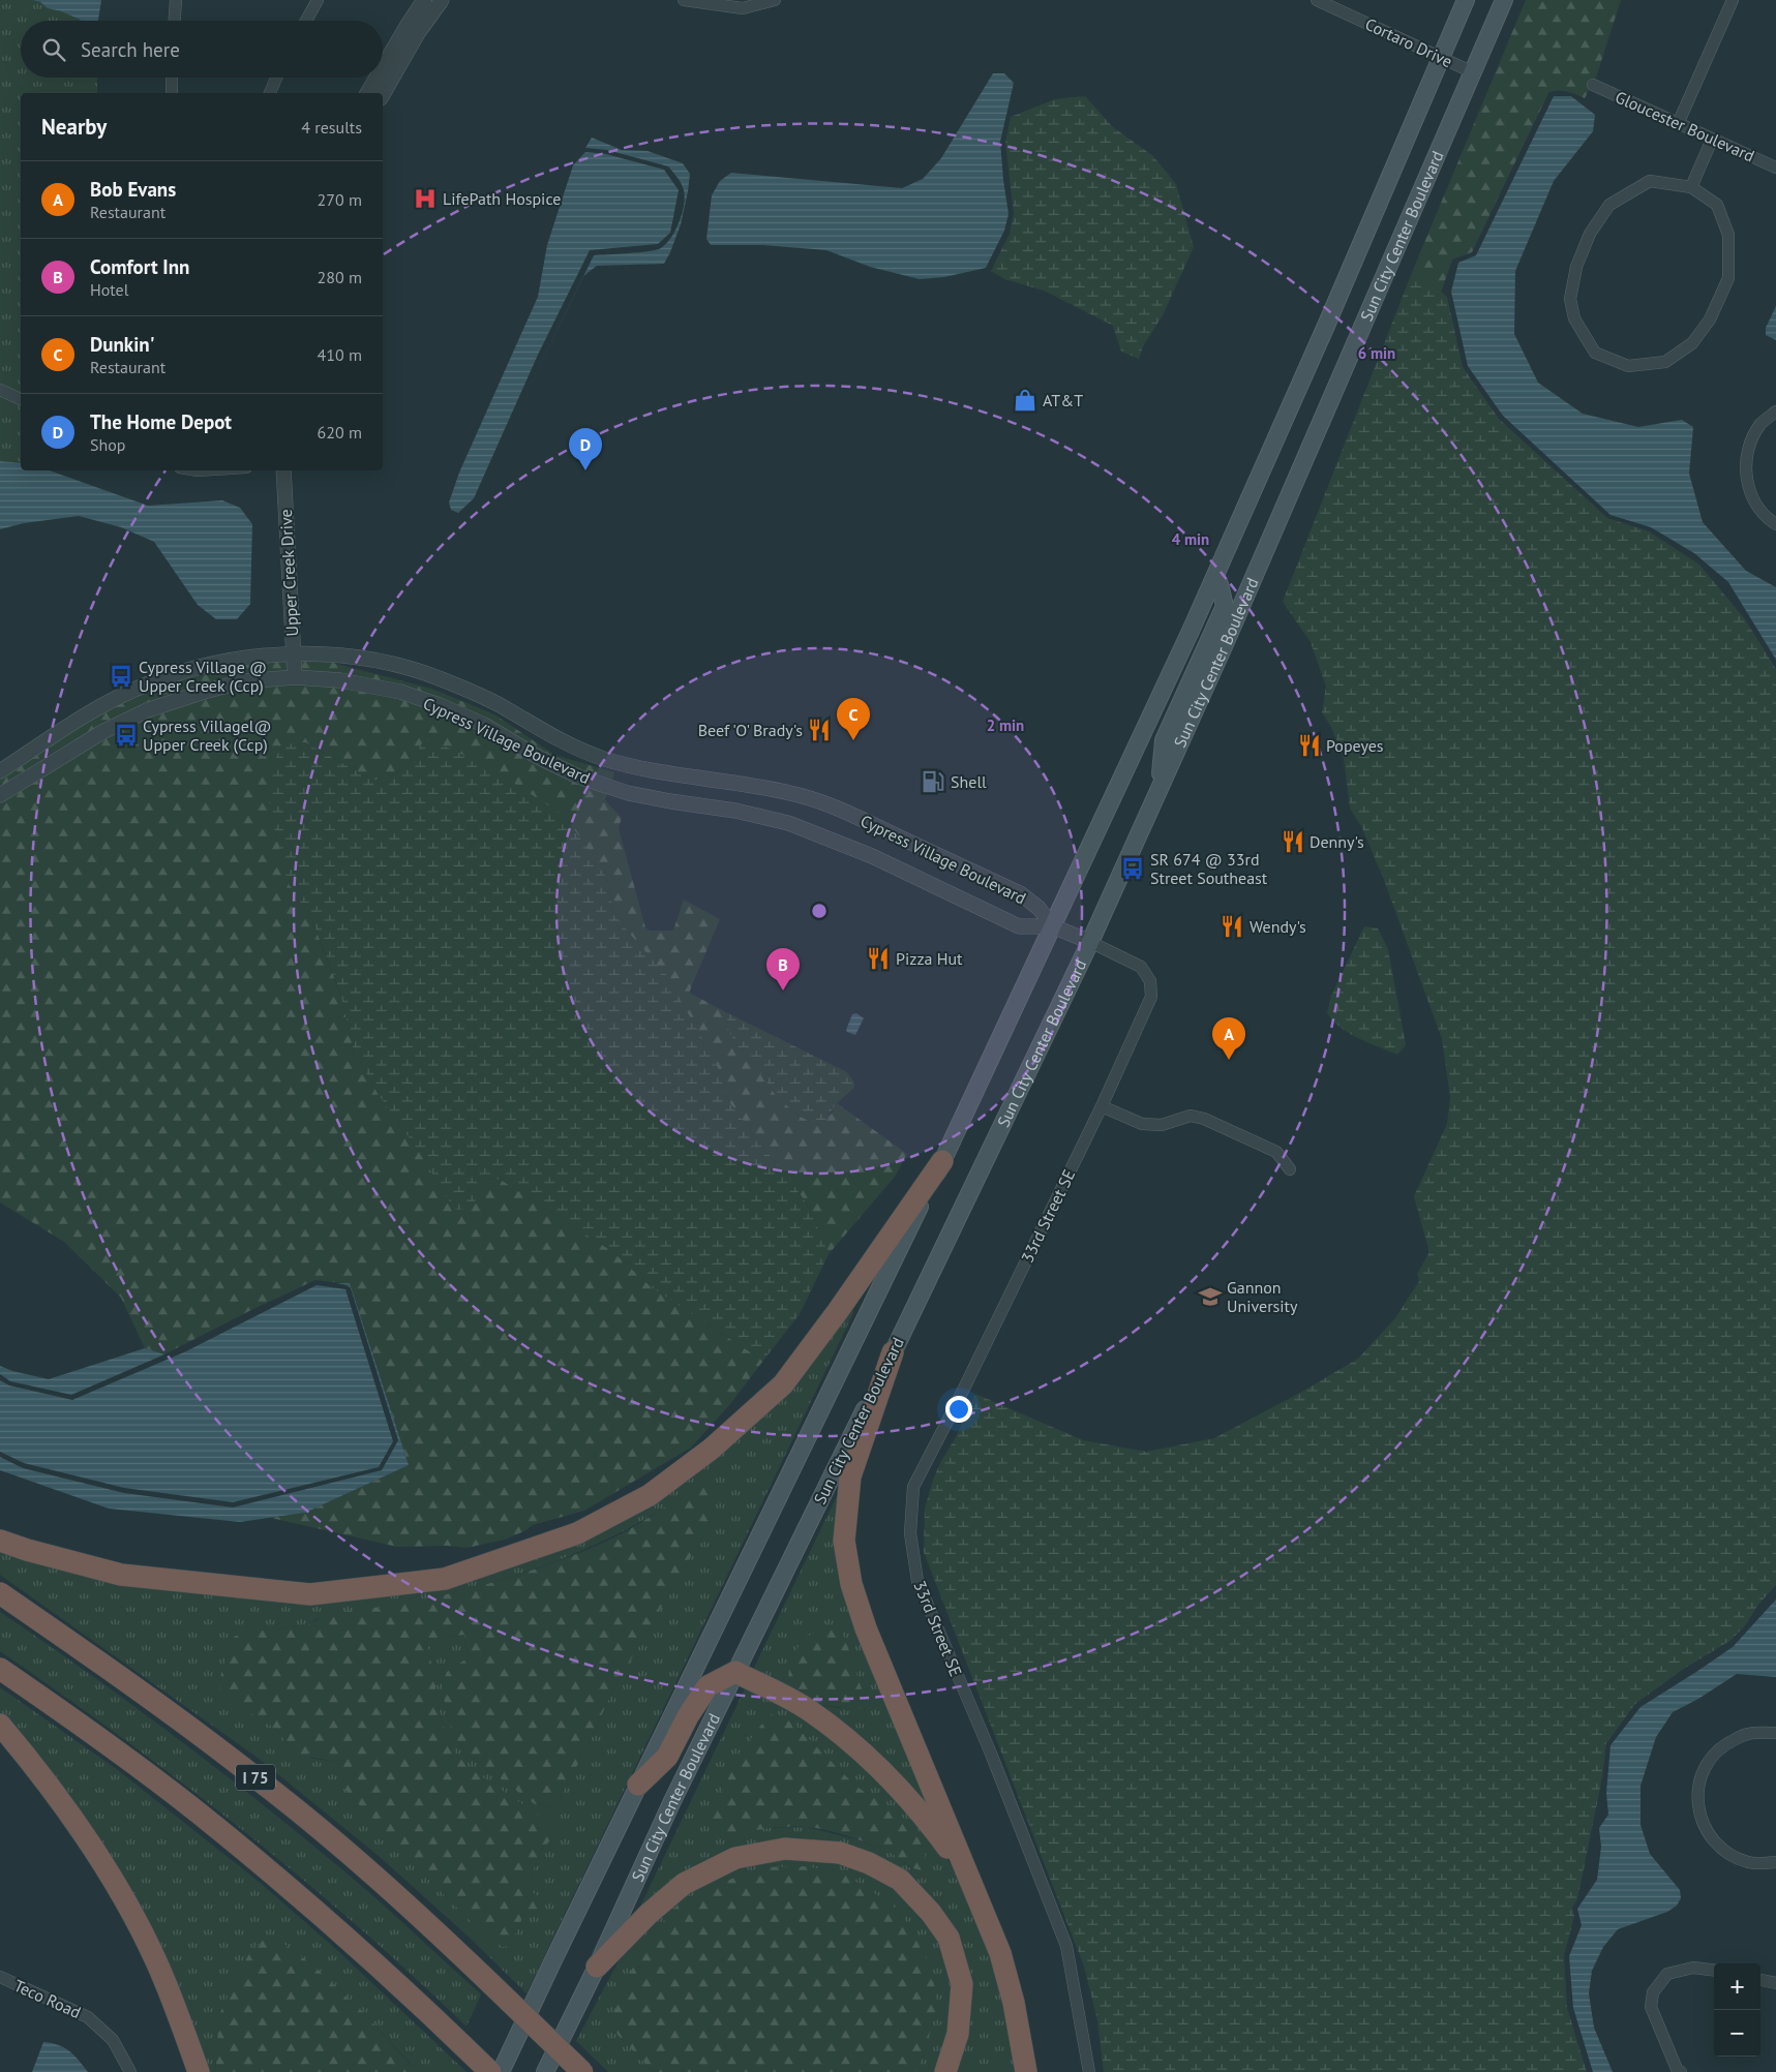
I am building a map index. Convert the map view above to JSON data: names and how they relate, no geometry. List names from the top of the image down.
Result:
{
  "streets": {
    "highway": ["I 75"],
    "main road": ["Sun City Center Boulevard"],
    "street": [
      "Cortaro Drive",
      "Gloucester Boulevard",
      "Upper Creek Drive",
      "Cypress Village Boulevard",
      "33rd Street SE",
      "Teco Road"
    ]
  },
  "crossings": [
    ["Cortaro Drive", "Sun City Center Boulevard"],
    ["Sun City Center Boulevard", "Cypress Village Boulevard"],
    ["Sun City Center Boulevard", "33rd Street SE"],
    ["Upper Creek Drive", "Cypress Village Boulevard"]
  ],
  "places": {
    "hospital": ["LifePath Hospice"],
    "shop": ["AT&T"],
    "bus stop": ["Cypress Village @ Upper Creek (Ccp)", "Cypress Villagel@ Upper Creek (Ccp)", "SR 674 @ 33rd Street Southeast"],
    "restaurant": [
      "Beef 'O' Brady's",
      "Popeyes",
      "Denny's",
      "Wendy's",
      "Pizza Hut"
    ],
    "fuel station": ["Shell"],
    "school or university": ["Gannon University"]
  },
  "page": {
    "search": "Search here",
    "heading": ["Nearby", "4 results"],
    "list": [
      {
        "mark": "A",
        "name": "Bob Evans",
        "note": "Restaurant",
        "value": "270 m"
      },
      {
        "mark": "B",
        "name": "Comfort Inn",
        "note": "Hotel",
        "value": "280 m"
      },
      {
        "mark": "C",
        "name": "Dunkin'",
        "note": "Restaurant",
        "value": "410 m"
      },
      {
        "mark": "D",
        "name": "The Home Depot",
        "note": "Shop",
        "value": "620 m"
      }
    ],
    "pins": [
      "D",
      "C",
      "B",
      "A"
    ],
    "map_buttons": ["+", "−"]
  },
  "rings": ["6 min", "4 min", "2 min"]
}
